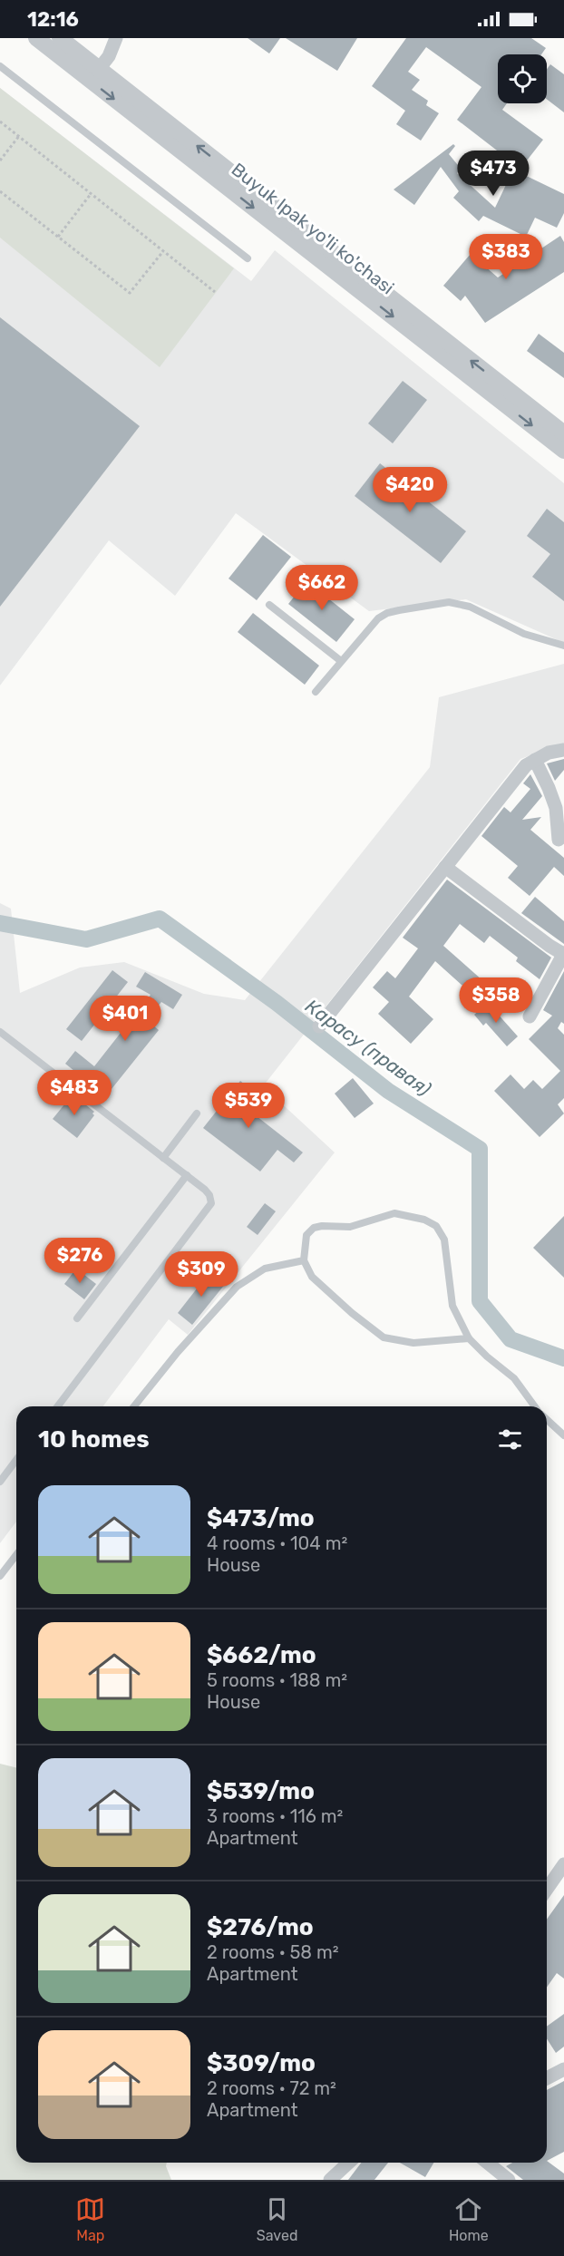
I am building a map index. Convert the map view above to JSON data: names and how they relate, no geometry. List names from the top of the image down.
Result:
{
  "streets": {
    "street": ["Buyuk Ipak yo'li ko'chasi"]
  },
  "water": ["Карасу (правая)"],
  "page": {
    "status": "12:16",
    "price": [
      "$473",
      "$383",
      "$420",
      "$662",
      "$358",
      "$401",
      "$483",
      "$539",
      "$276",
      "$309"
    ],
    "heading": "10 homes",
    "list": [
      {
        "name": "$473/mo",
        "note": "4 rooms · 104 m² · House"
      },
      {
        "name": "$662/mo",
        "note": "5 rooms · 188 m² · House"
      },
      {
        "name": "$539/mo",
        "note": "3 rooms · 116 m² · Apartment"
      },
      {
        "name": "$276/mo",
        "note": "2 rooms · 58 m² · Apartment"
      },
      {
        "name": "$309/mo",
        "note": "2 rooms · 72 m² · Apartment"
      }
    ],
    "tabs": ["Map", "Saved", "Home"]
  }
}
